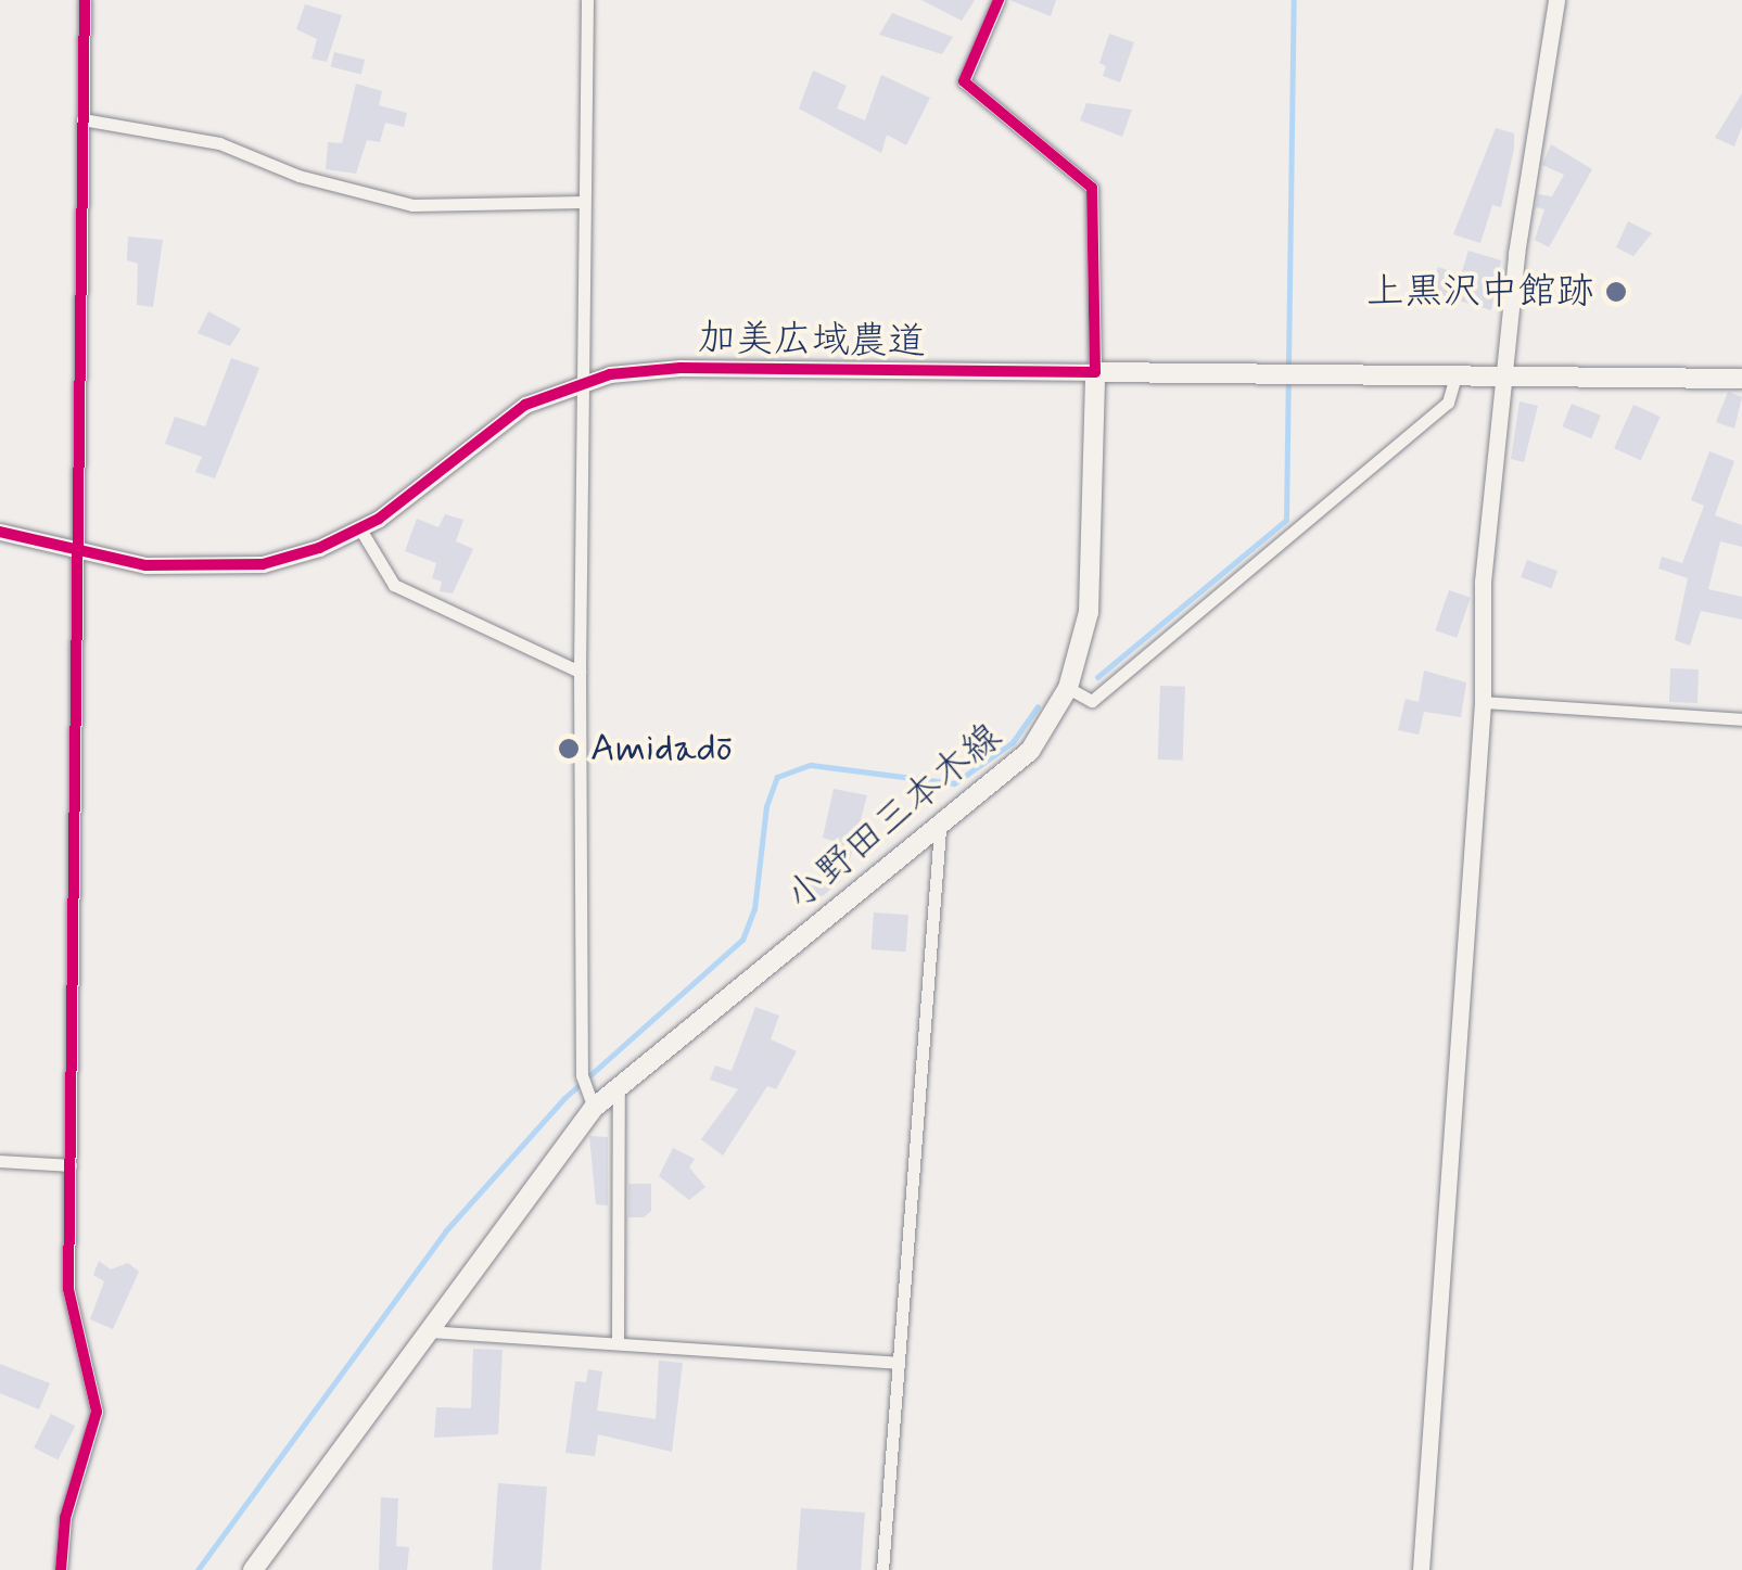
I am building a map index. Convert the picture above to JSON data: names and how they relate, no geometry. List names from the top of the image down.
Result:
{
  "streets": {
    "main road": ["小野田三本木線"],
    "street": ["加美広域農道"]
  },
  "crossings": [
    ["加美広域農道", "小野田三本木線"]
  ],
  "places": ["上黒沢中館跡", "Amidadō"]
}
